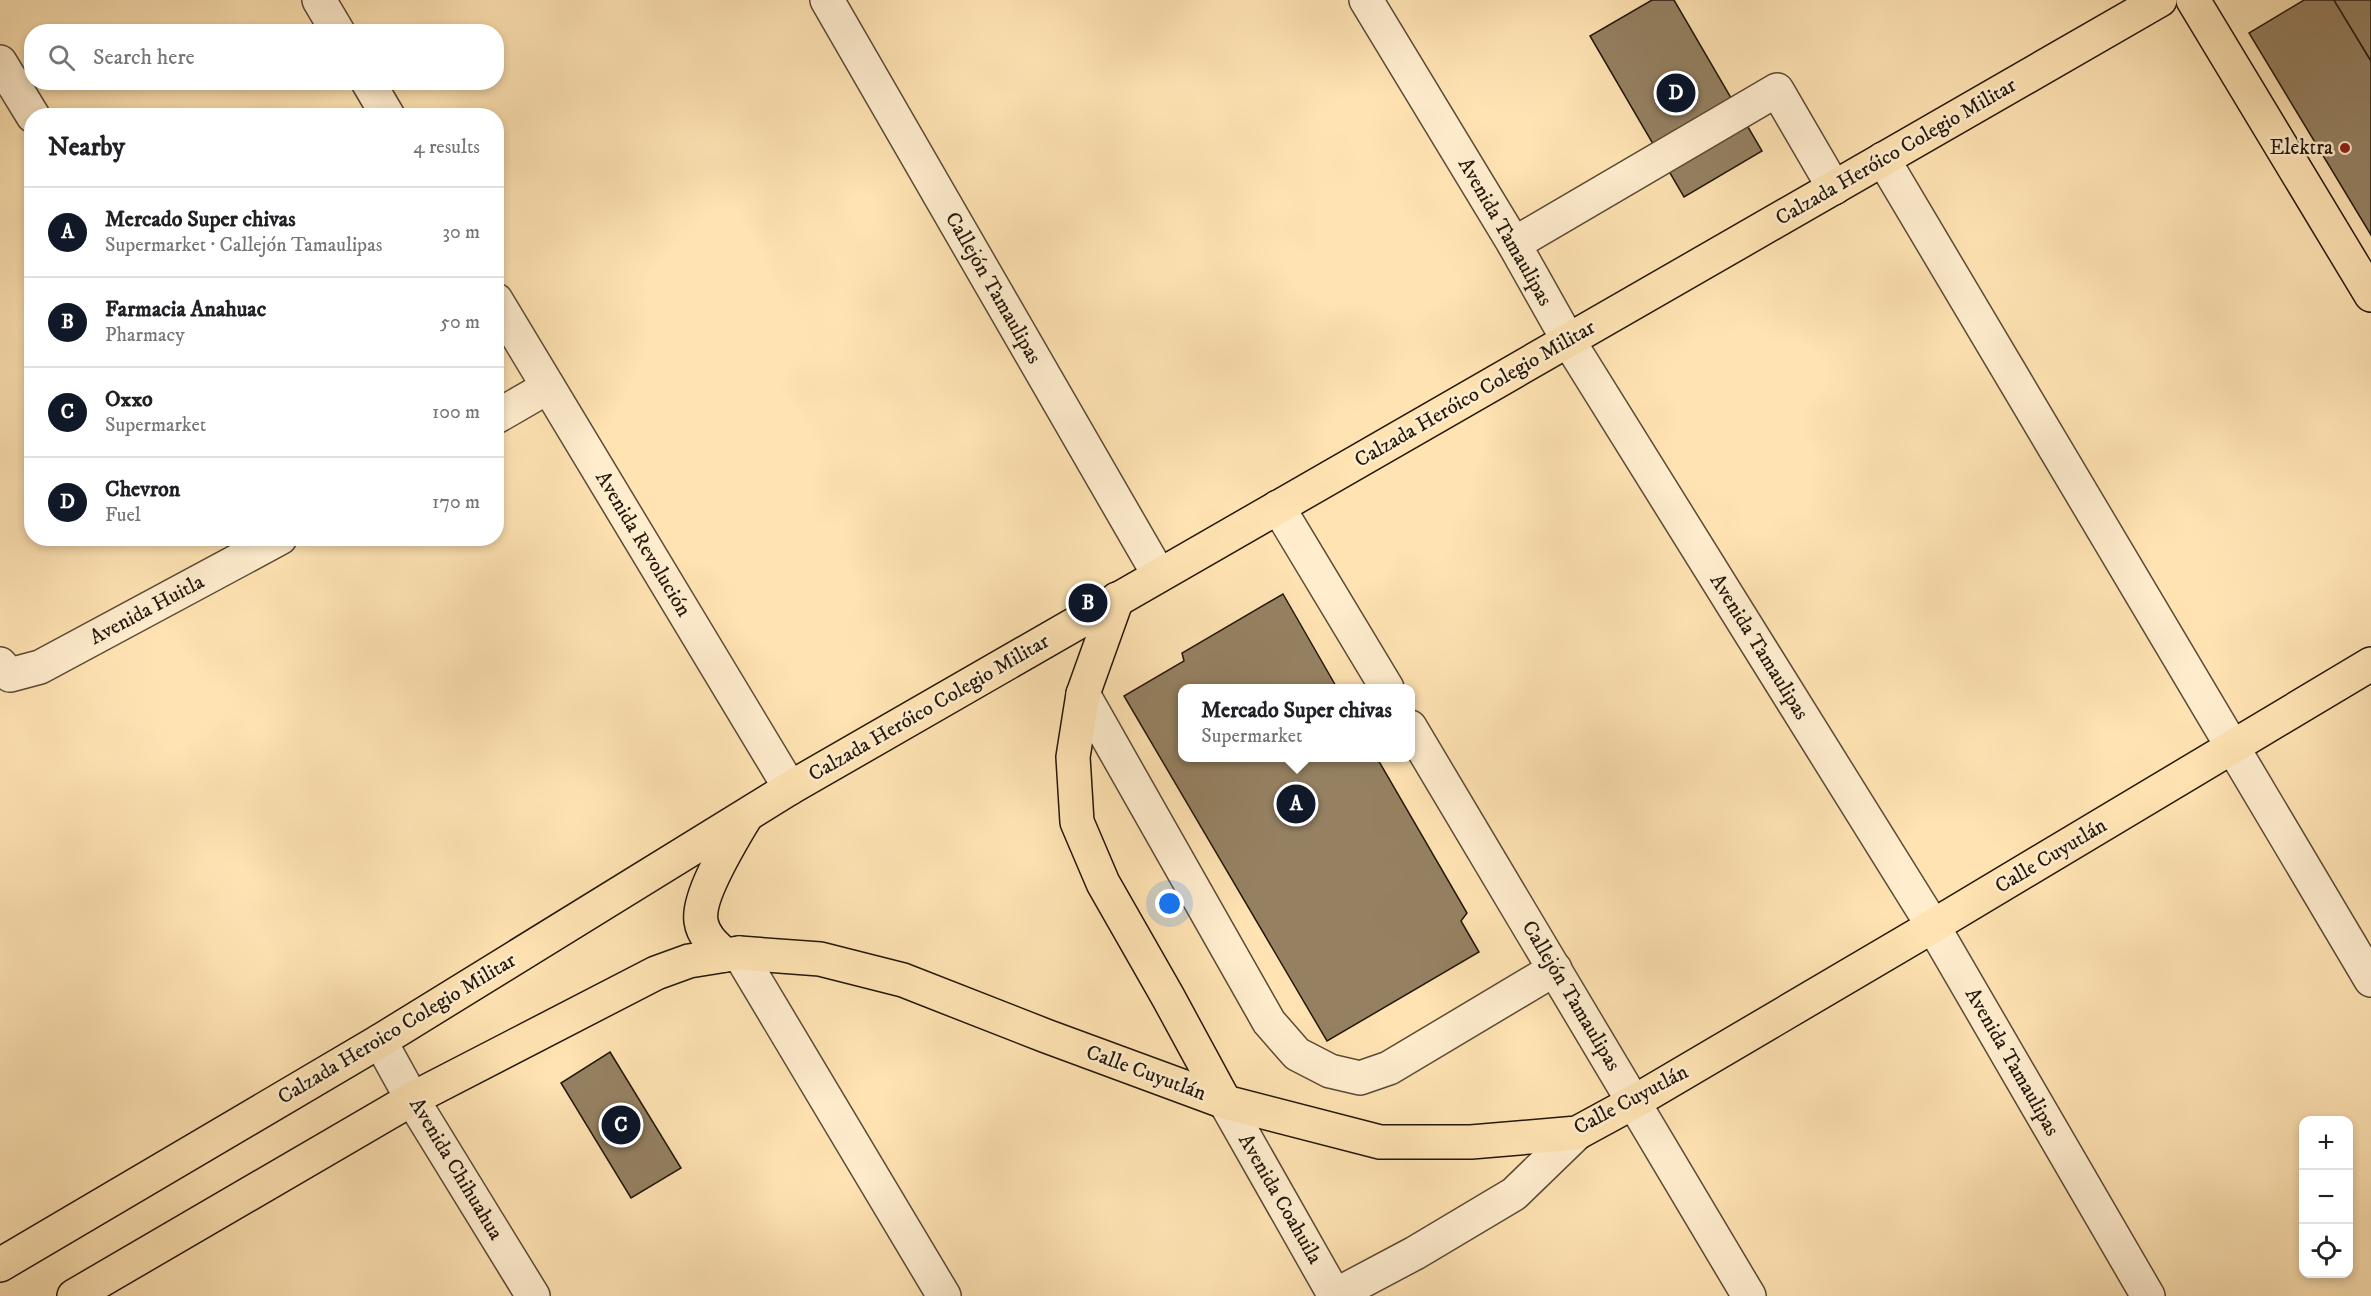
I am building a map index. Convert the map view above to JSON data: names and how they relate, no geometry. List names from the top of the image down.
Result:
{
  "streets": {
    "main road": ["Calzada Heróico Colegio Militar", "Calle Cuyutlán", "Calzada Heroico Colegio Militar"],
    "street": [
      "Avenida Tamaulipas",
      "Callejón Tamaulipas",
      "Avenida Revolución",
      "Avenida Huitla",
      "Avenida Chihuahua",
      "Avenida Coahuila"
    ]
  },
  "crossings": [
    ["Calzada Heróico Colegio Militar", "Avenida Tamaulipas"],
    ["Calzada Heróico Colegio Militar", "Callejón Tamaulipas"],
    ["Calzada Heróico Colegio Militar", "Avenida Revolución"],
    ["Calzada Heróico Colegio Militar", "Calzada Heroico Colegio Militar"],
    ["Avenida Tamaulipas", "Calle Cuyutlán"],
    ["Callejón Tamaulipas", "Calle Cuyutlán"],
    ["Avenida Revolución", "Calzada Heroico Colegio Militar"],
    ["Calle Cuyutlán", "Avenida Coahuila"],
    ["Calzada Heroico Colegio Militar", "Avenida Chihuahua"]
  ],
  "places": ["Elektra"],
  "page": {
    "search": "Search here",
    "pins": [
      "D",
      "B",
      "A",
      "C"
    ],
    "heading": ["Nearby", "4 results"],
    "list": [
      {
        "mark": "A",
        "name": "Mercado Super chivas",
        "note": "Supermarket · Callejón Tamaulipas",
        "value": "30 m"
      },
      {
        "mark": "B",
        "name": "Farmacia Anahuac",
        "note": "Pharmacy",
        "value": "50 m"
      },
      {
        "mark": "C",
        "name": "Oxxo",
        "note": "Supermarket",
        "value": "100 m"
      },
      {
        "mark": "D",
        "name": "Chevron",
        "note": "Fuel",
        "value": "170 m"
      }
    ],
    "popup": ["Mercado Super chivas", "Supermarket"],
    "map_buttons": ["+", "−"]
  }
}
